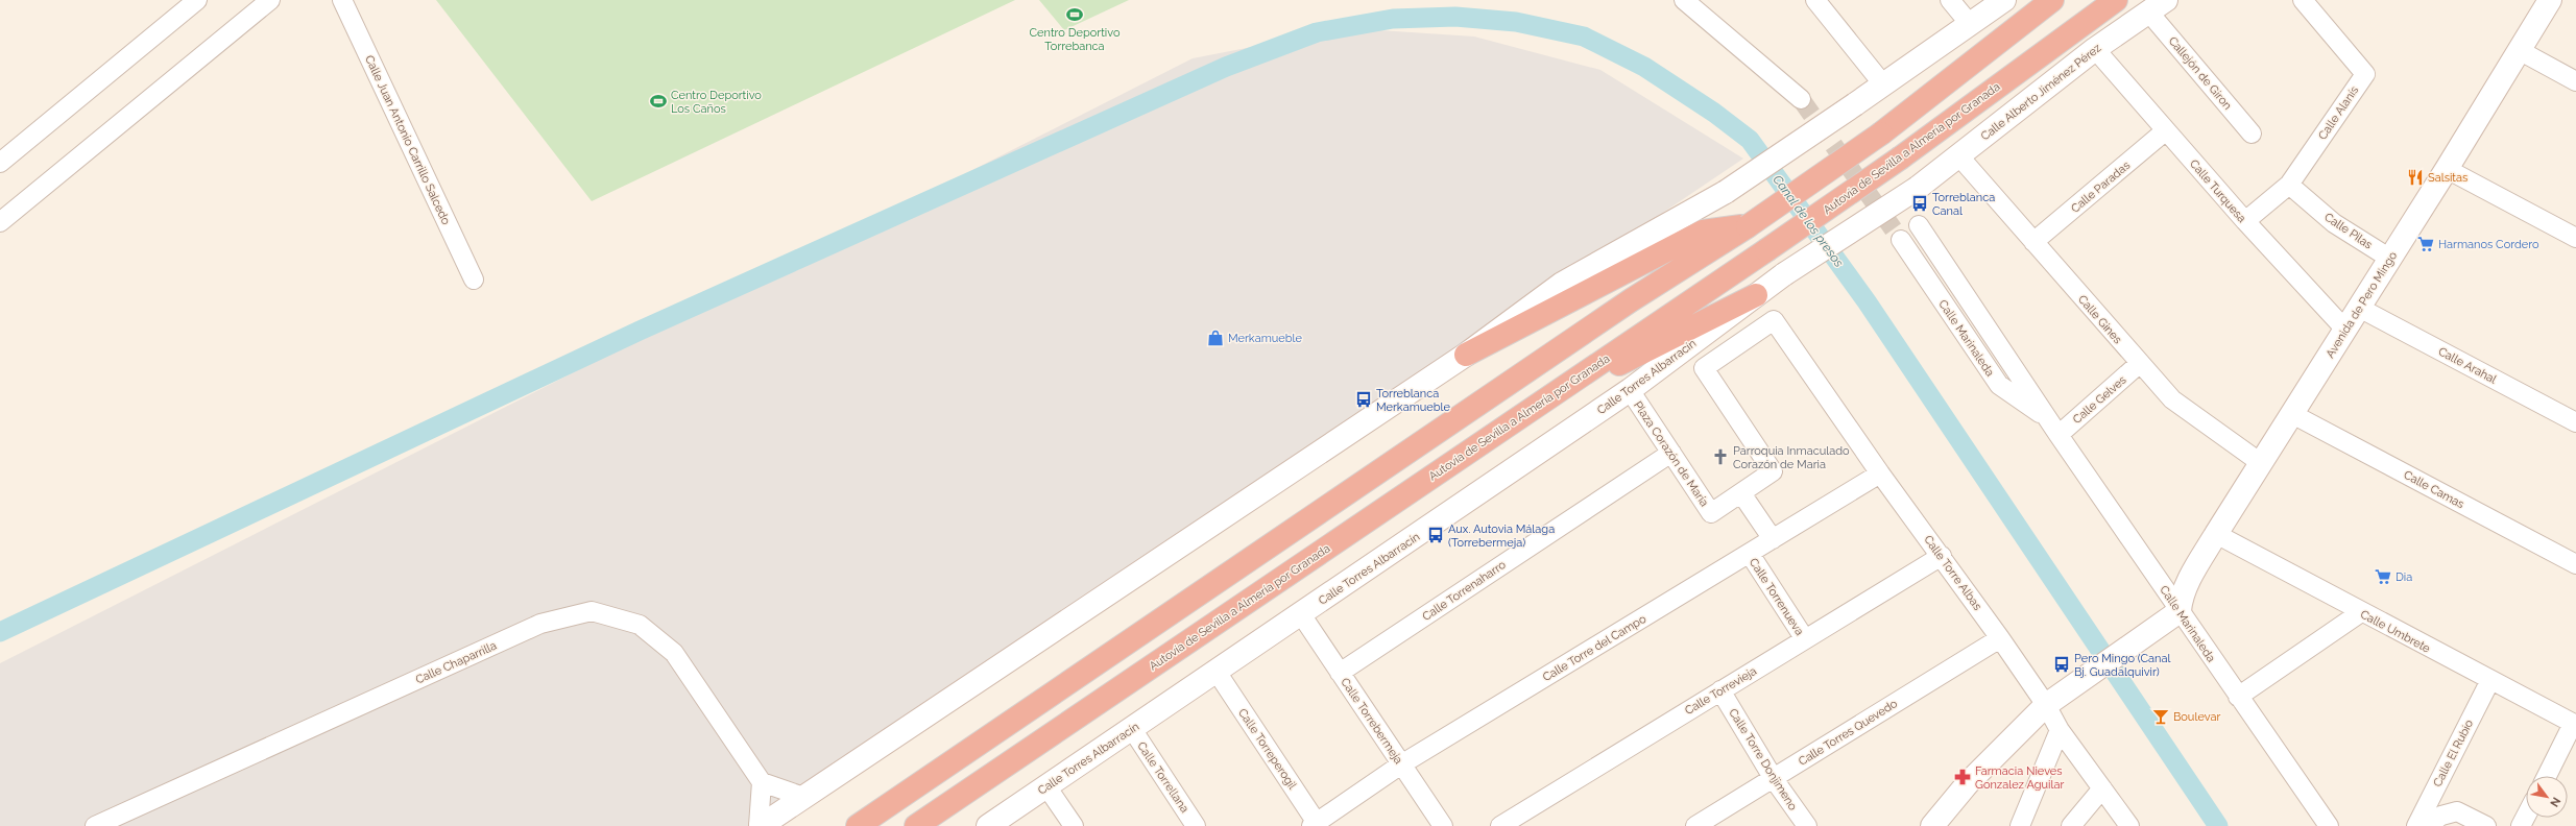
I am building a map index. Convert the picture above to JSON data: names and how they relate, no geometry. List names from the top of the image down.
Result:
{
  "streets": {
    "highway": ["Autovía de Sevilla a Almería por Granada"],
    "street": [
      "Callejón de Giron",
      "Calle Alberto Jiménez Pérez",
      "Calle Alanís",
      "Calle Juan Antonio Carrillo Salcedo",
      "Calle Paradas",
      "Calle Turquesa",
      "Calle Pilas",
      "Avenida de Pero Mingo",
      "Calle Gines",
      "Calle Marinaleda",
      "Calle Arahal",
      "Calle Torres Albarracín",
      "Calle Gelves",
      "Plaza Corazón de María",
      "Calle Camas",
      "Calle Torre Albas",
      "Calle Torrenaharro",
      "Calle Torrenueva",
      "Calle Umbrete",
      "Calle Torre del Campo",
      "Calle Chaparrilla",
      "Calle Torrevieja",
      "Calle Torrebermeja",
      "Calle Torres Quevedo",
      "Calle Torreperogil",
      "Calle El Rubio",
      "Calle Torre Donjimeno",
      "Calle Torrellana"
    ]
  },
  "crossings": [
    ["Callejón de Giron", "Calle Alberto Jiménez Pérez"],
    ["Calle Alberto Jiménez Pérez", "Calle Turquesa"],
    ["Calle Alberto Jiménez Pérez", "Calle Gines"],
    ["Calle Alberto Jiménez Pérez", "Calle Torres Albarracín"],
    ["Calle Alanís", "Calle Turquesa"],
    ["Calle Alanís", "Calle Pilas"],
    ["Calle Paradas", "Calle Turquesa"],
    ["Calle Paradas", "Calle Gines"],
    ["Calle Turquesa", "Avenida de Pero Mingo"],
    ["Calle Pilas", "Avenida de Pero Mingo"],
    ["Avenida de Pero Mingo", "Calle Gines"],
    ["Avenida de Pero Mingo", "Calle Marinaleda"],
    ["Avenida de Pero Mingo", "Calle Arahal"],
    ["Avenida de Pero Mingo", "Calle Camas"],
    ["Avenida de Pero Mingo", "Calle Umbrete"],
    ["Calle Gines", "Calle Gelves"],
    ["Calle Marinaleda", "Calle Gelves"],
    ["Calle Torres Albarracín", "Plaza Corazón de María"],
    ["Calle Torres Albarracín", "Calle Torrebermeja"],
    ["Calle Torres Albarracín", "Calle Torreperogil"],
    ["Calle Torres Albarracín", "Calle Torrellana"],
    ["Plaza Corazón de María", "Calle Torre Albas"],
    ["Plaza Corazón de María", "Calle Torrenaharro"],
    ["Calle Torre Albas", "Calle Torre del Campo"],
    ["Calle Torre Albas", "Calle Torrevieja"],
    ["Calle Torre Albas", "Calle Torres Quevedo"],
    ["Calle Torrenaharro", "Calle Torrebermeja"],
    ["Calle Torrenueva", "Calle Torre del Campo"],
    ["Calle Torrenueva", "Calle Torrevieja"],
    ["Calle Umbrete", "Calle El Rubio"],
    ["Calle Torre del Campo", "Calle Torrebermeja"],
    ["Calle Torre del Campo", "Calle Torreperogil"],
    ["Calle Torrevieja", "Calle Torre Donjimeno"],
    ["Calle Torres Quevedo", "Calle Torre Donjimeno"]
  ],
  "water": ["Canal de los presos"],
  "places": {
    "sports": ["Centro Deportivo Torrebanca", "Centro Deportivo Los Caños"],
    "restaurant": ["Salsitas"],
    "bus stop": [
      "Torreblanca Canal",
      "Torreblanca Merkamueble",
      "Aux. Autovia Málaga (Torrebermeja)",
      "Pero Mingo (Canal Bj. Guadalquivir)"
    ],
    "supermarket": ["Harmanos Cordero", "Dia"],
    "shop": ["Merkamueble"],
    "church": ["Parroquia Inmaculado Corazón de Maria"],
    "bar": ["Boulevar"],
    "pharmacy": ["Farmacia Nieves Gonzalez Aguilar"]
  },
  "north": "bottom right"
}
